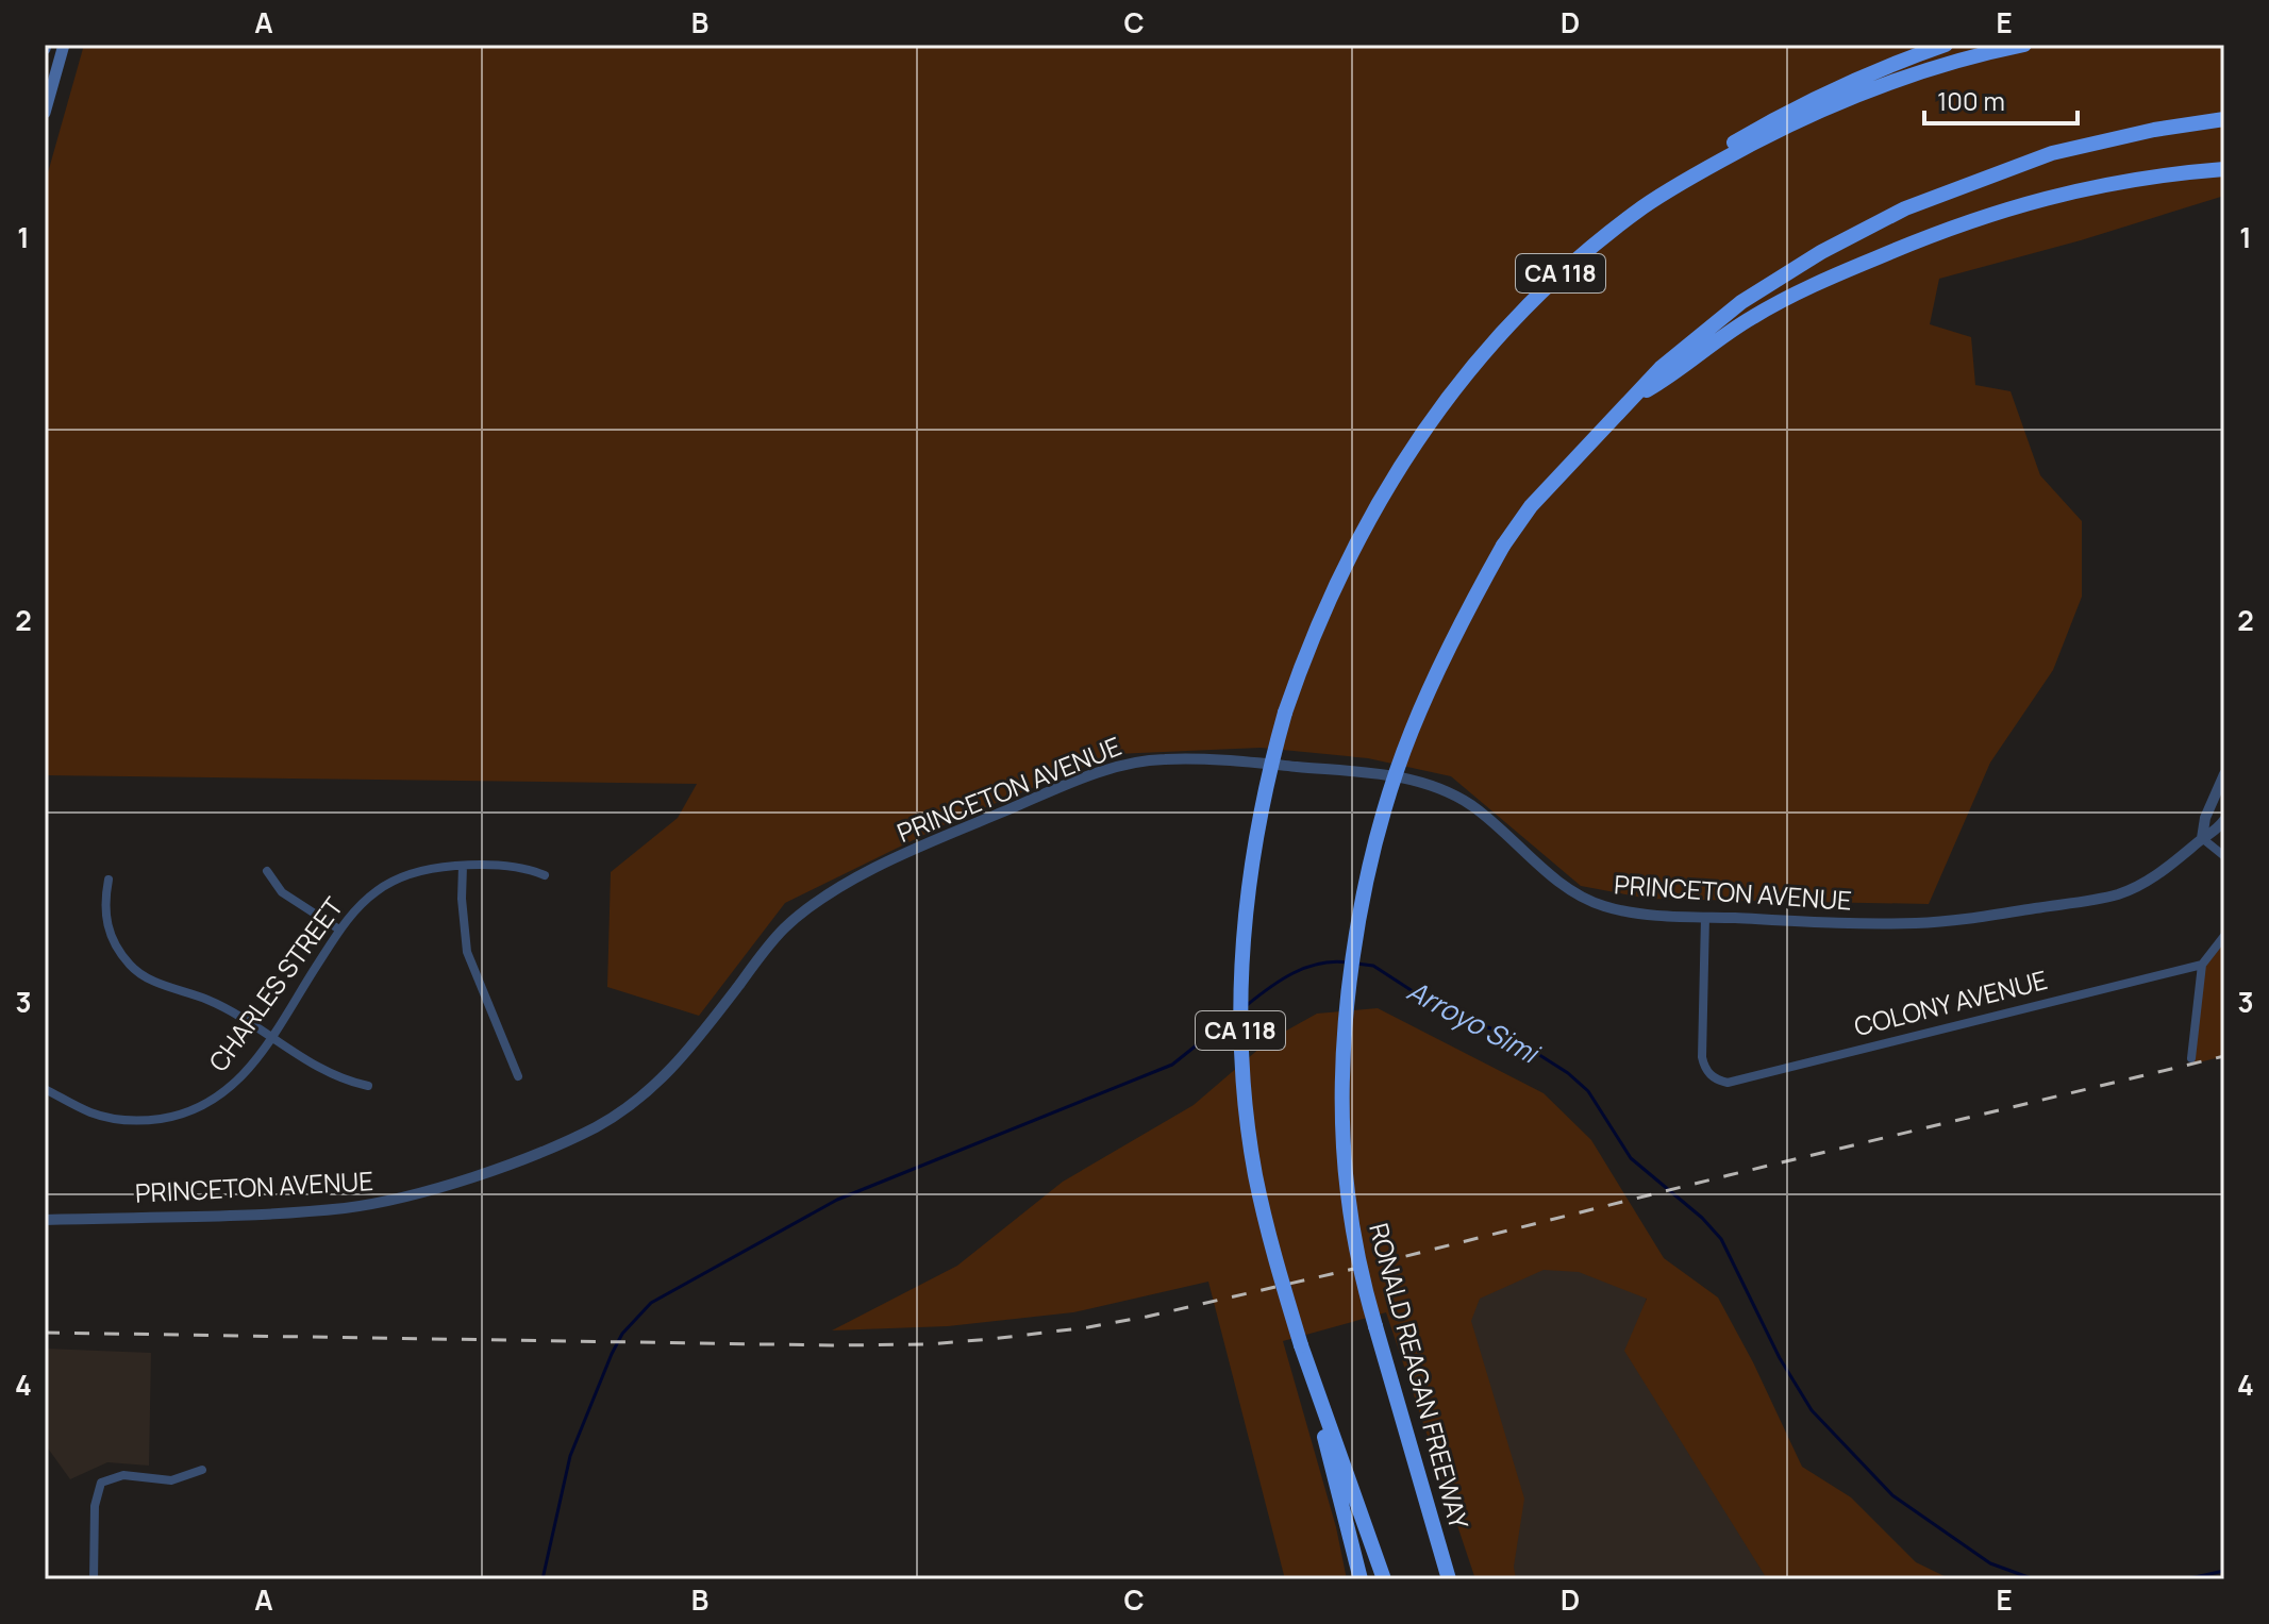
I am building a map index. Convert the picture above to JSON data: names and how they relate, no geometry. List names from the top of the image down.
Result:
{
  "streets": {
    "highway": ["CA 118", "RONALD REAGAN FREEWAY"],
    "street": ["PRINCETON AVENUE", "CHARLES STREET", "COLONY AVENUE"]
  },
  "crossings": [
    ["PRINCETON AVENUE", "COLONY AVENUE"]
  ],
  "water": ["Arroyo Simi"],
  "scale_bar": "100 m",
  "grid": {
    "columns": [
      "A",
      "B",
      "C",
      "D",
      "E"
    ],
    "rows": [
      "1",
      "2",
      "3",
      "4"
    ]
  }
}
